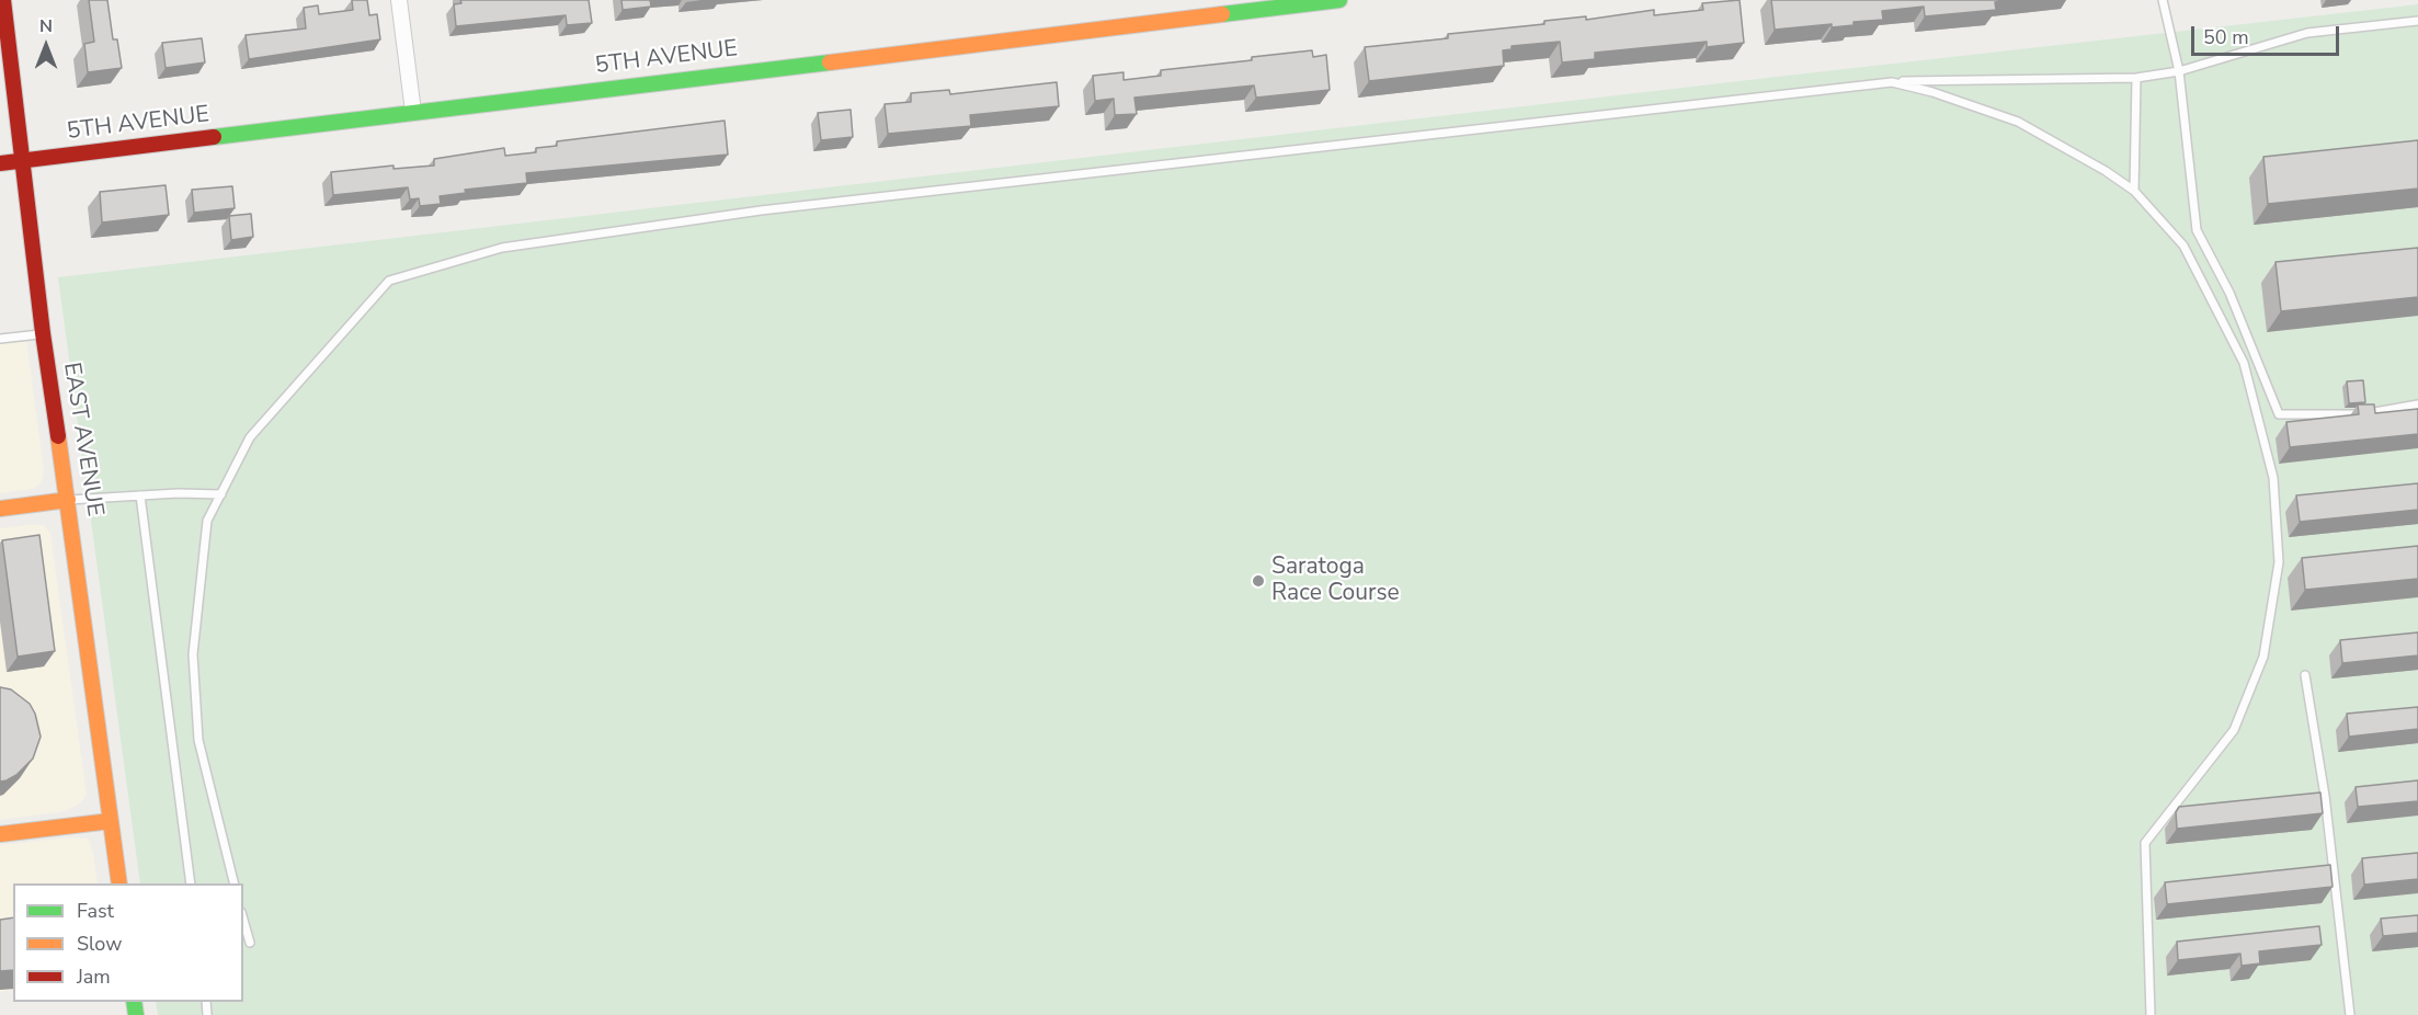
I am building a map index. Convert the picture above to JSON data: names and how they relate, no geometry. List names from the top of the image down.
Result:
{
  "streets": {
    "street": ["5TH AVENUE", "EAST AVENUE"]
  },
  "crossings": [
    ["5TH AVENUE", "EAST AVENUE"]
  ],
  "places": ["Saratoga Race Course"],
  "legend": ["Fast", "Slow", "Jam"],
  "scale_bar": "50 m",
  "north": "top"
}
